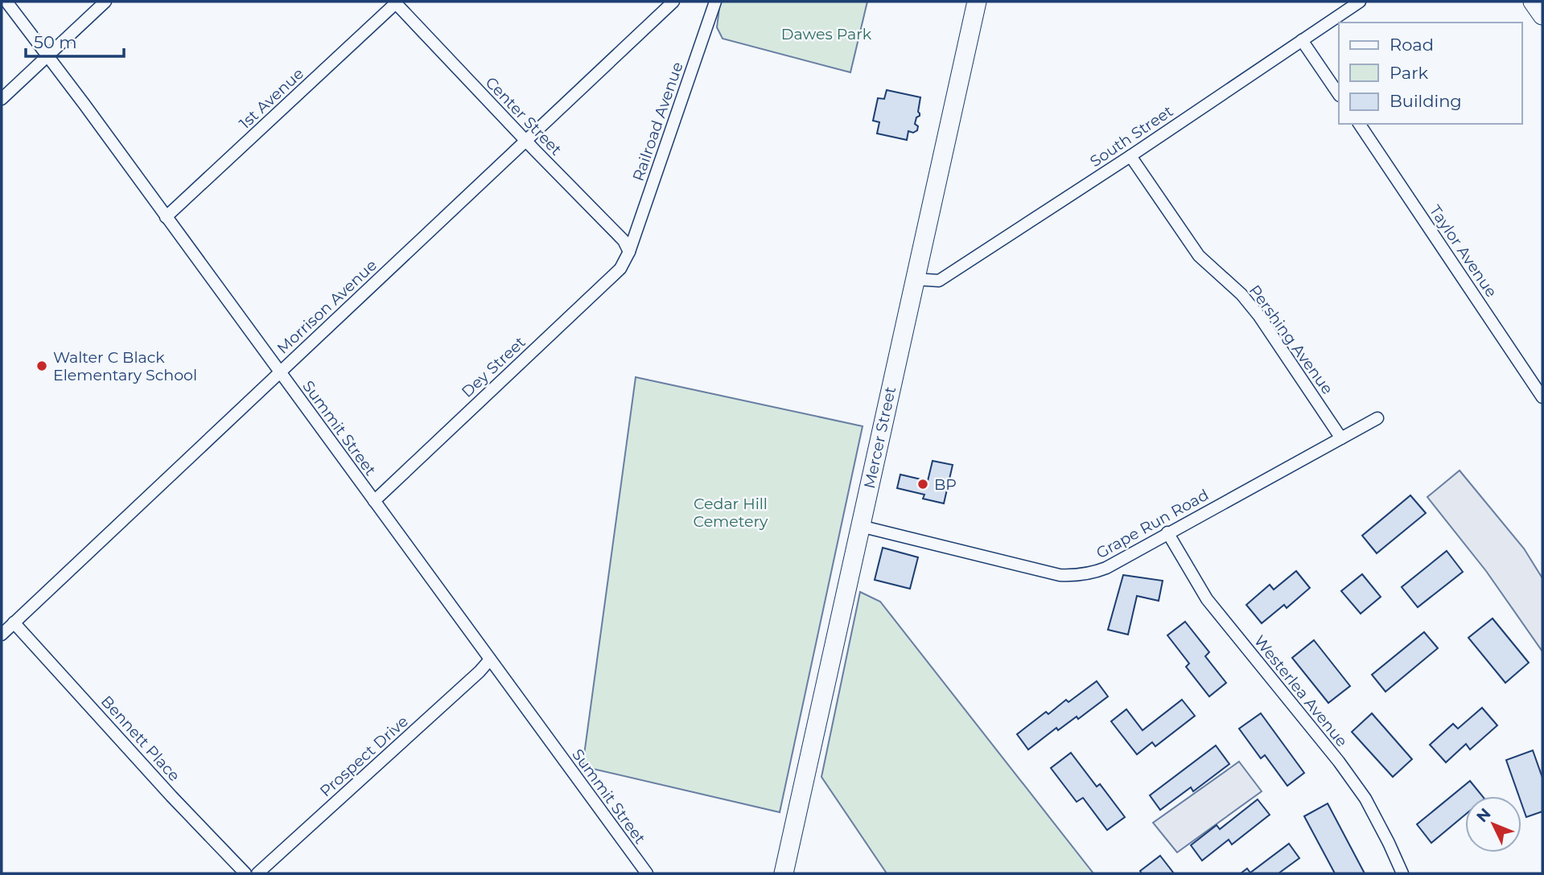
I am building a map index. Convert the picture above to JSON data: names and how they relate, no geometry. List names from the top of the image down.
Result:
{
  "streets": {
    "main road": ["Mercer Street"],
    "street": [
      "1st Avenue",
      "Center Street",
      "Railroad Avenue",
      "South Street",
      "Taylor Avenue",
      "Morrison Avenue",
      "Pershing Avenue",
      "Dey Street",
      "Summit Street",
      "Grape Run Road",
      "Westerlea Avenue",
      "Bennett Place",
      "Prospect Drive"
    ]
  },
  "crossings": [
    ["1st Avenue", "Center Street"],
    ["1st Avenue", "Summit Street"],
    ["Center Street", "Railroad Avenue"],
    ["Center Street", "Morrison Avenue"],
    ["Center Street", "Dey Street"],
    ["Railroad Avenue", "Dey Street"],
    ["South Street", "Pershing Avenue"],
    ["South Street", "Mercer Street"],
    ["Morrison Avenue", "Summit Street"],
    ["Morrison Avenue", "Bennett Place"],
    ["Pershing Avenue", "Grape Run Road"],
    ["Dey Street", "Summit Street"],
    ["Summit Street", "Prospect Drive"],
    ["Mercer Street", "Grape Run Road"],
    ["Grape Run Road", "Westerlea Avenue"]
  ],
  "parks": ["Dawes Park", "Cedar Hill Cemetery"],
  "places": ["Walter C Black Elementary School", "BP"],
  "legend": ["Road", "Park", "Building"],
  "scale_bar": "50 m",
  "north": "top left"
}
